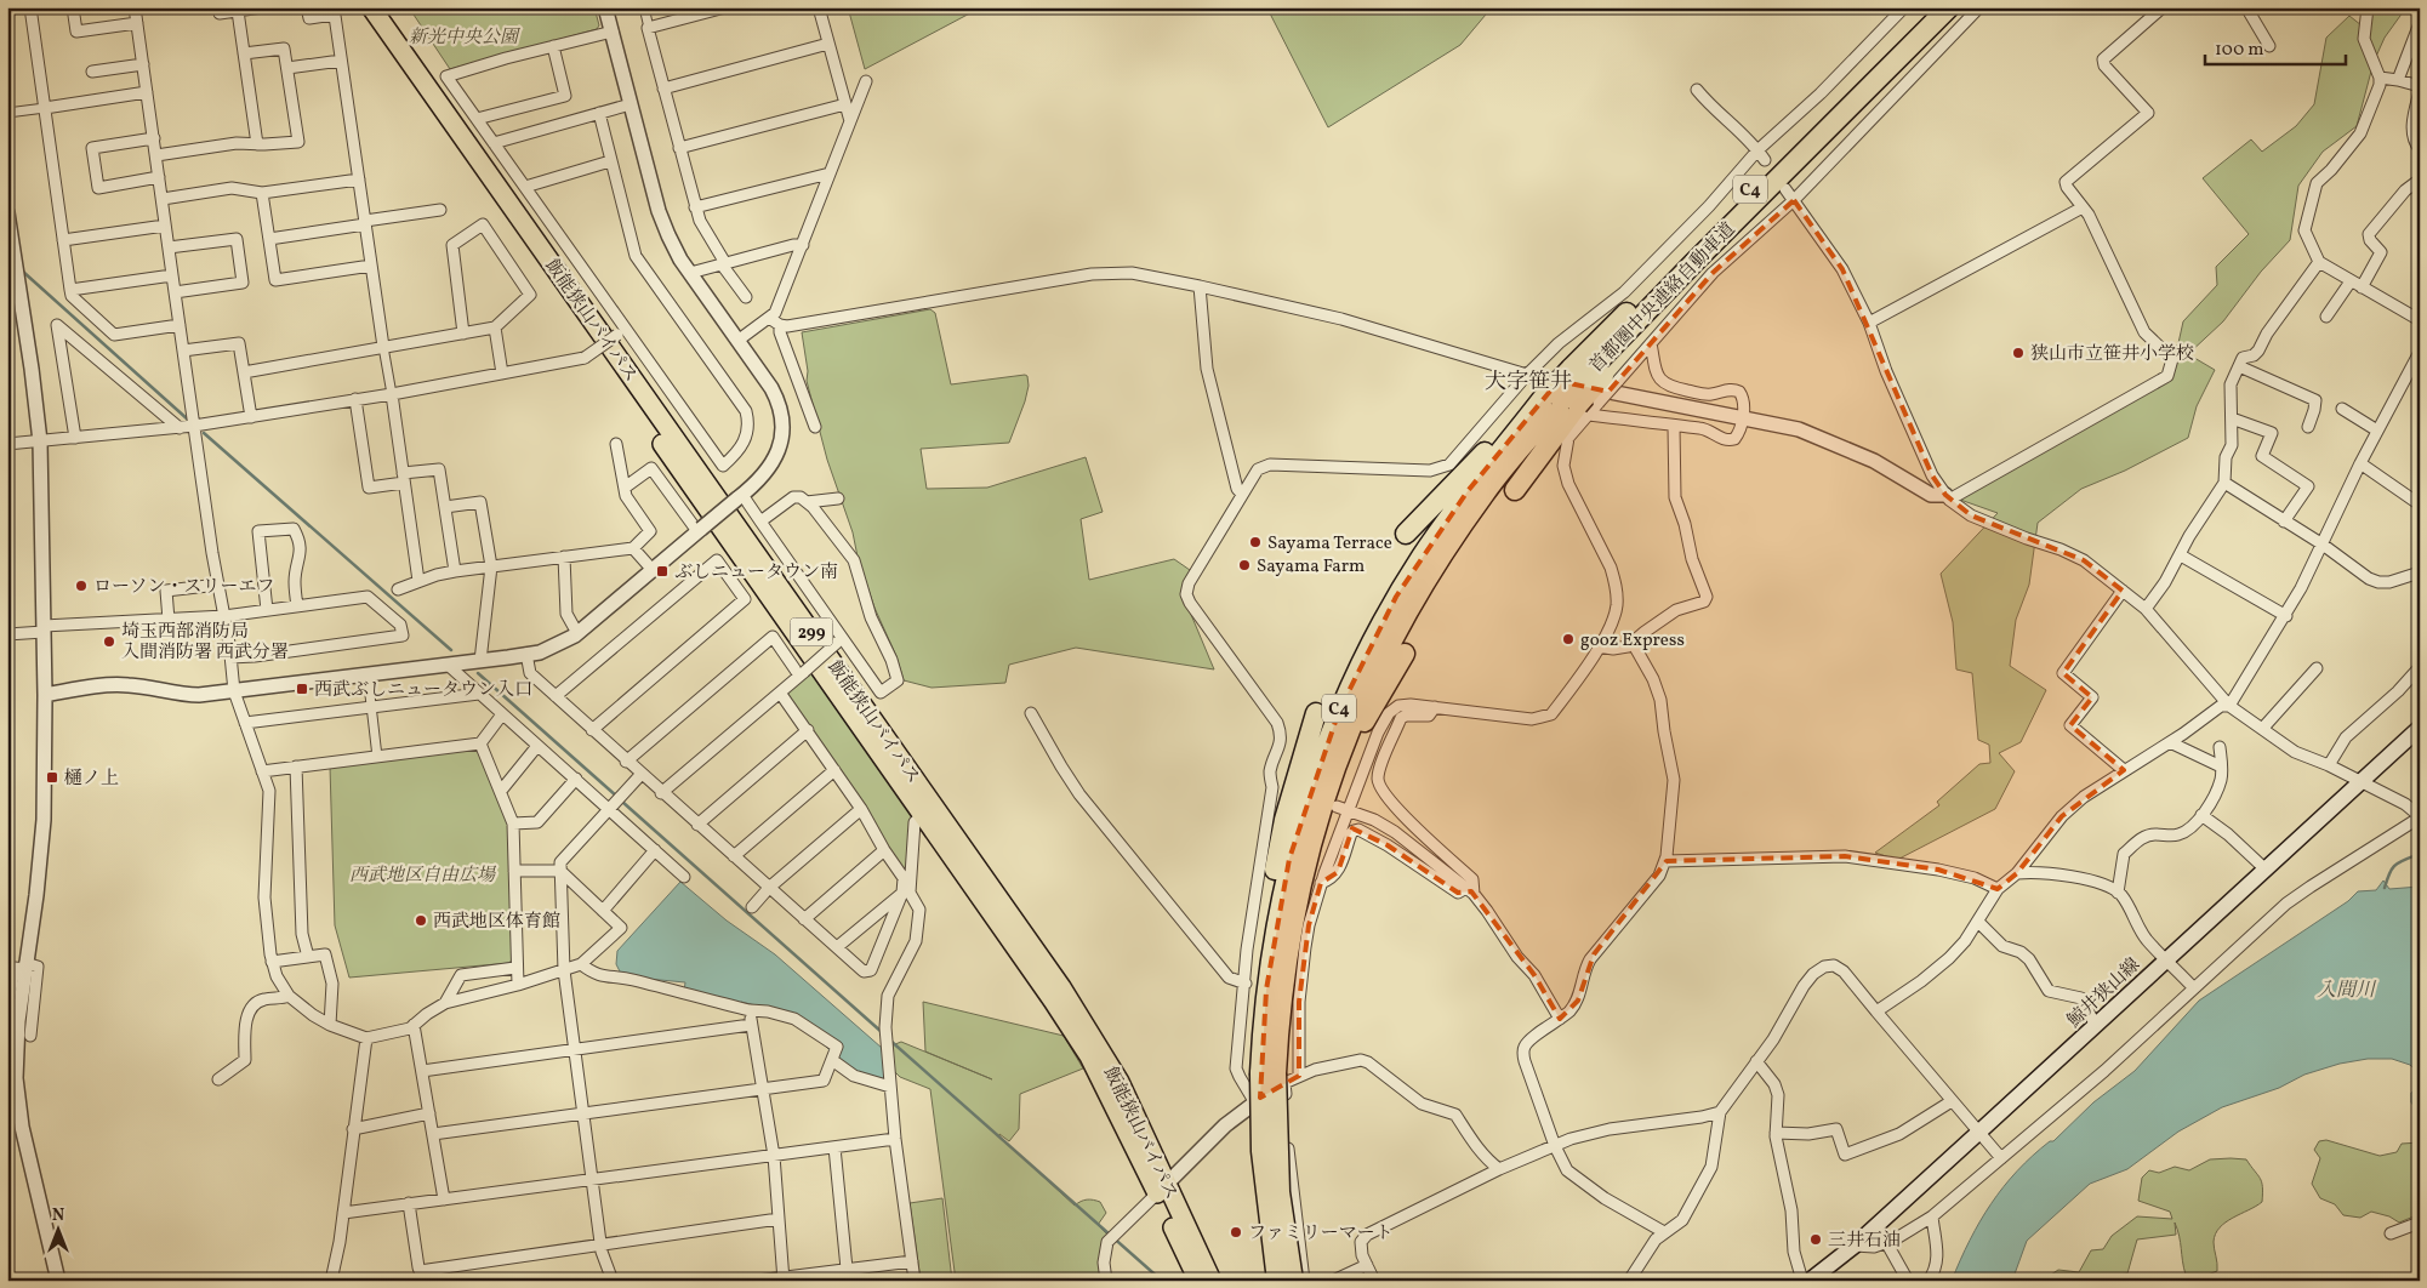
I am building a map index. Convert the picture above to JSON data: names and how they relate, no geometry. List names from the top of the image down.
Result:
{
  "streets": {
    "highway": [
      "C4",
      "首都圏中央連絡自動車道",
      "飯能狭山バイパス",
      "299"
    ],
    "main road": ["鯨井狭山線"]
  },
  "districts": ["大字笹井"],
  "water": ["入間川"],
  "parks": ["新光中央公園", "西武地区自由広場"],
  "places": {
    "other": [
      "狭山市立笹井小学校",
      "Sayama Terrace",
      "Sayama Farm",
      "ローソン・スリーエフ",
      "gooz Express",
      "埼玉西部消防局 入間消防署 西武分署",
      "西武地区体育館",
      "ファミリーマート",
      "三井石油"
    ],
    "transit": ["ぶしニュータウン南", "西武ぶしニュータウン入口", "樋ノ上"]
  },
  "scale_bar": "100 m",
  "north": "top"
}
